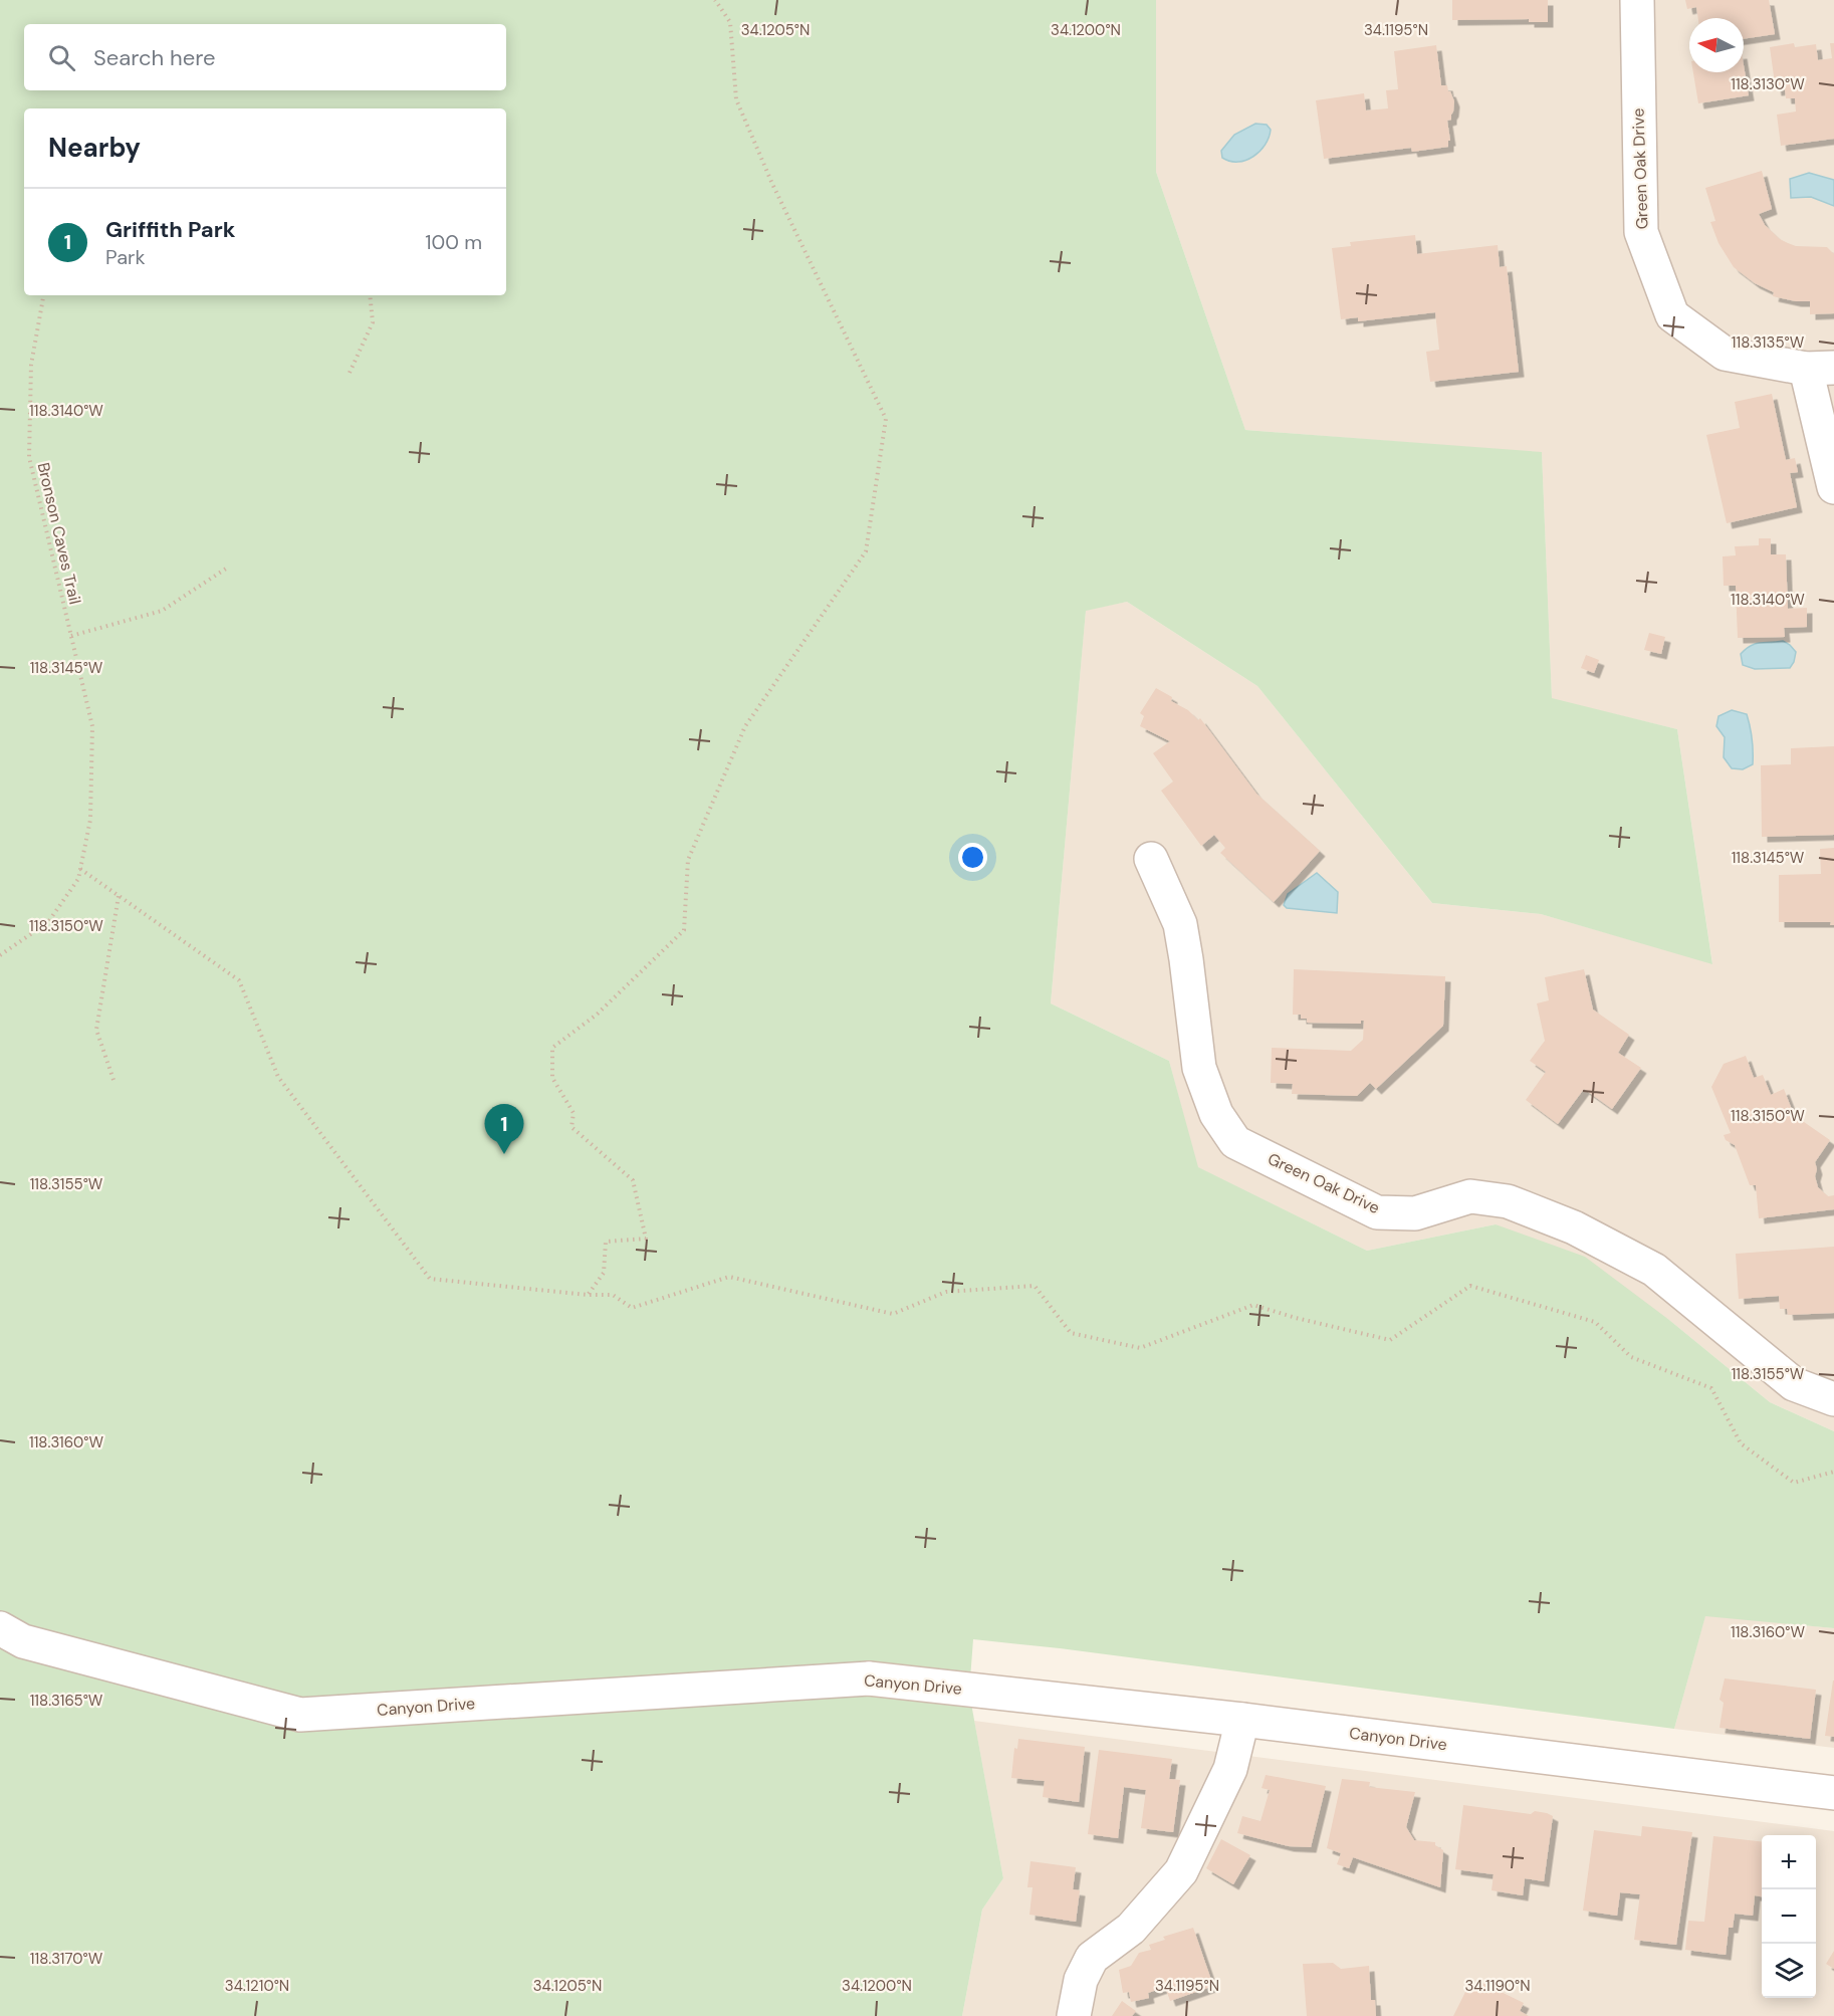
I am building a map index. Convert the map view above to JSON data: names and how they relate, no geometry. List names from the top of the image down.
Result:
{
  "streets": {
    "street": ["Green Oak Drive", "Canyon Drive"],
    "path": ["Bronson Caves Trail"]
  },
  "north": "left",
  "page": {
    "search": "Search here",
    "heading": "Nearby",
    "list": [
      {
        "mark": "1",
        "name": "Griffith Park",
        "note": "Park",
        "value": "100 m"
      }
    ],
    "pins": "1",
    "map_buttons": ["+", "−"]
  },
  "coordinates": [
    "34.1205°N",
    "34.1200°N",
    "34.1195°N",
    "118.3130°W",
    "118.3135°W",
    "118.3140°W",
    "118.3145°W",
    "118.3150°W",
    "118.3155°W",
    "118.3160°W",
    "118.3165°W",
    "118.3170°W",
    "34.1210°N",
    "34.1190°N"
  ]
}
